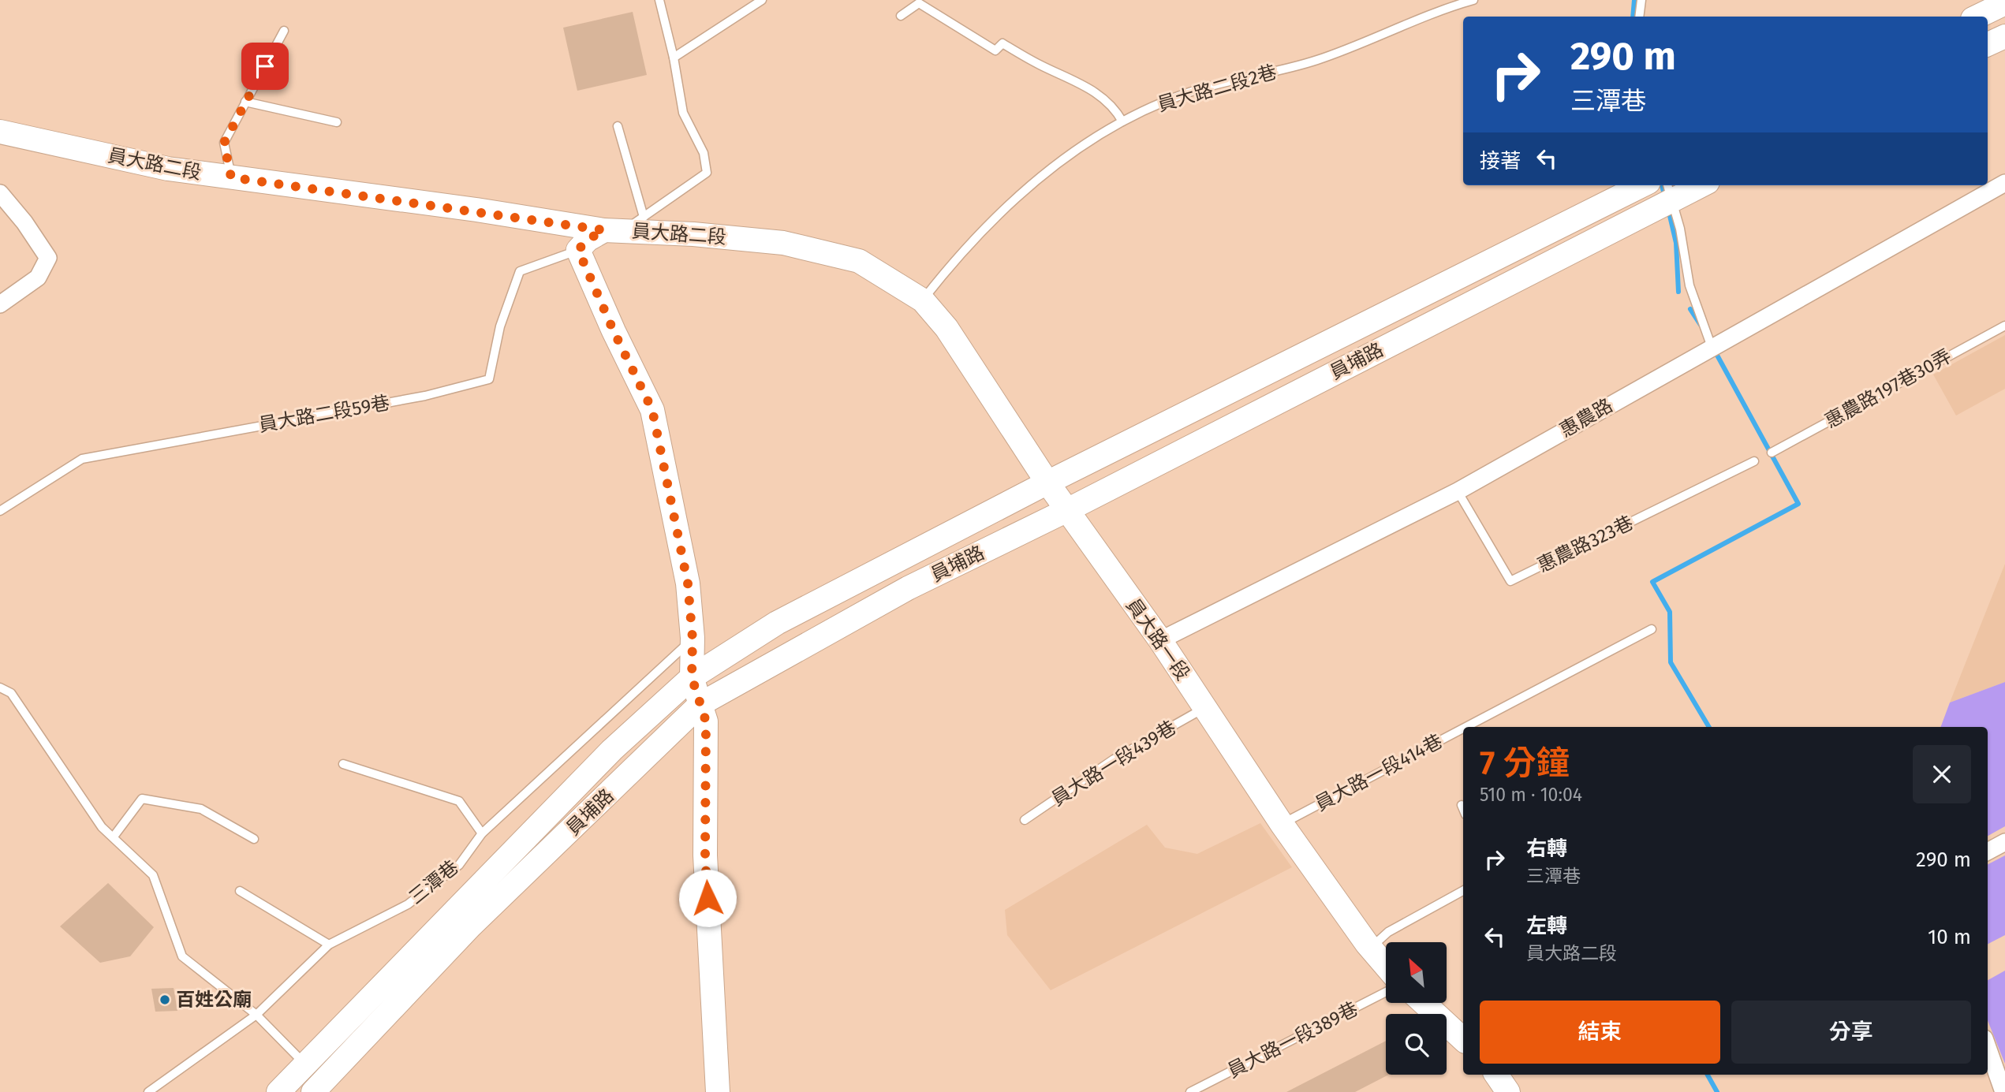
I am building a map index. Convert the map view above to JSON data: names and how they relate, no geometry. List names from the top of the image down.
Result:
{
  "streets": {
    "street": [
      "員大路二段",
      "員埔路",
      "惠農路",
      "員大路一段"
    ],
    "lane": [
      "員大路二段2巷",
      "惠農路197巷30弄",
      "員大路二段59巷",
      "惠農路323巷",
      "員大路一段439巷",
      "員大路一段414巷",
      "三潭巷",
      "員大路一段389巷"
    ]
  },
  "crossings": [
    ["員大路二段2巷", "員大路二段"],
    ["員大路二段2巷", "員大路一段"],
    ["員大路二段", "員大路一段"],
    ["員埔路", "員大路一段"],
    ["惠農路", "惠農路323巷"],
    ["惠農路", "員大路一段"],
    ["員大路一段", "員大路一段439巷"],
    ["員大路一段", "員大路一段414巷"]
  ],
  "places": ["百姓公廟"],
  "north": "top left",
  "page": {
    "turn": ["290 m", "三潭巷"],
    "then": "接著",
    "heading": ["7 分鐘", "510 m · 10:04"],
    "list": [
      {
        "name": "右轉",
        "note": "三潭巷",
        "value": "290 m"
      },
      {
        "name": "左轉",
        "note": "員大路二段",
        "value": "10 m"
      }
    ],
    "buttons": ["結束", "分享"]
  }
}
